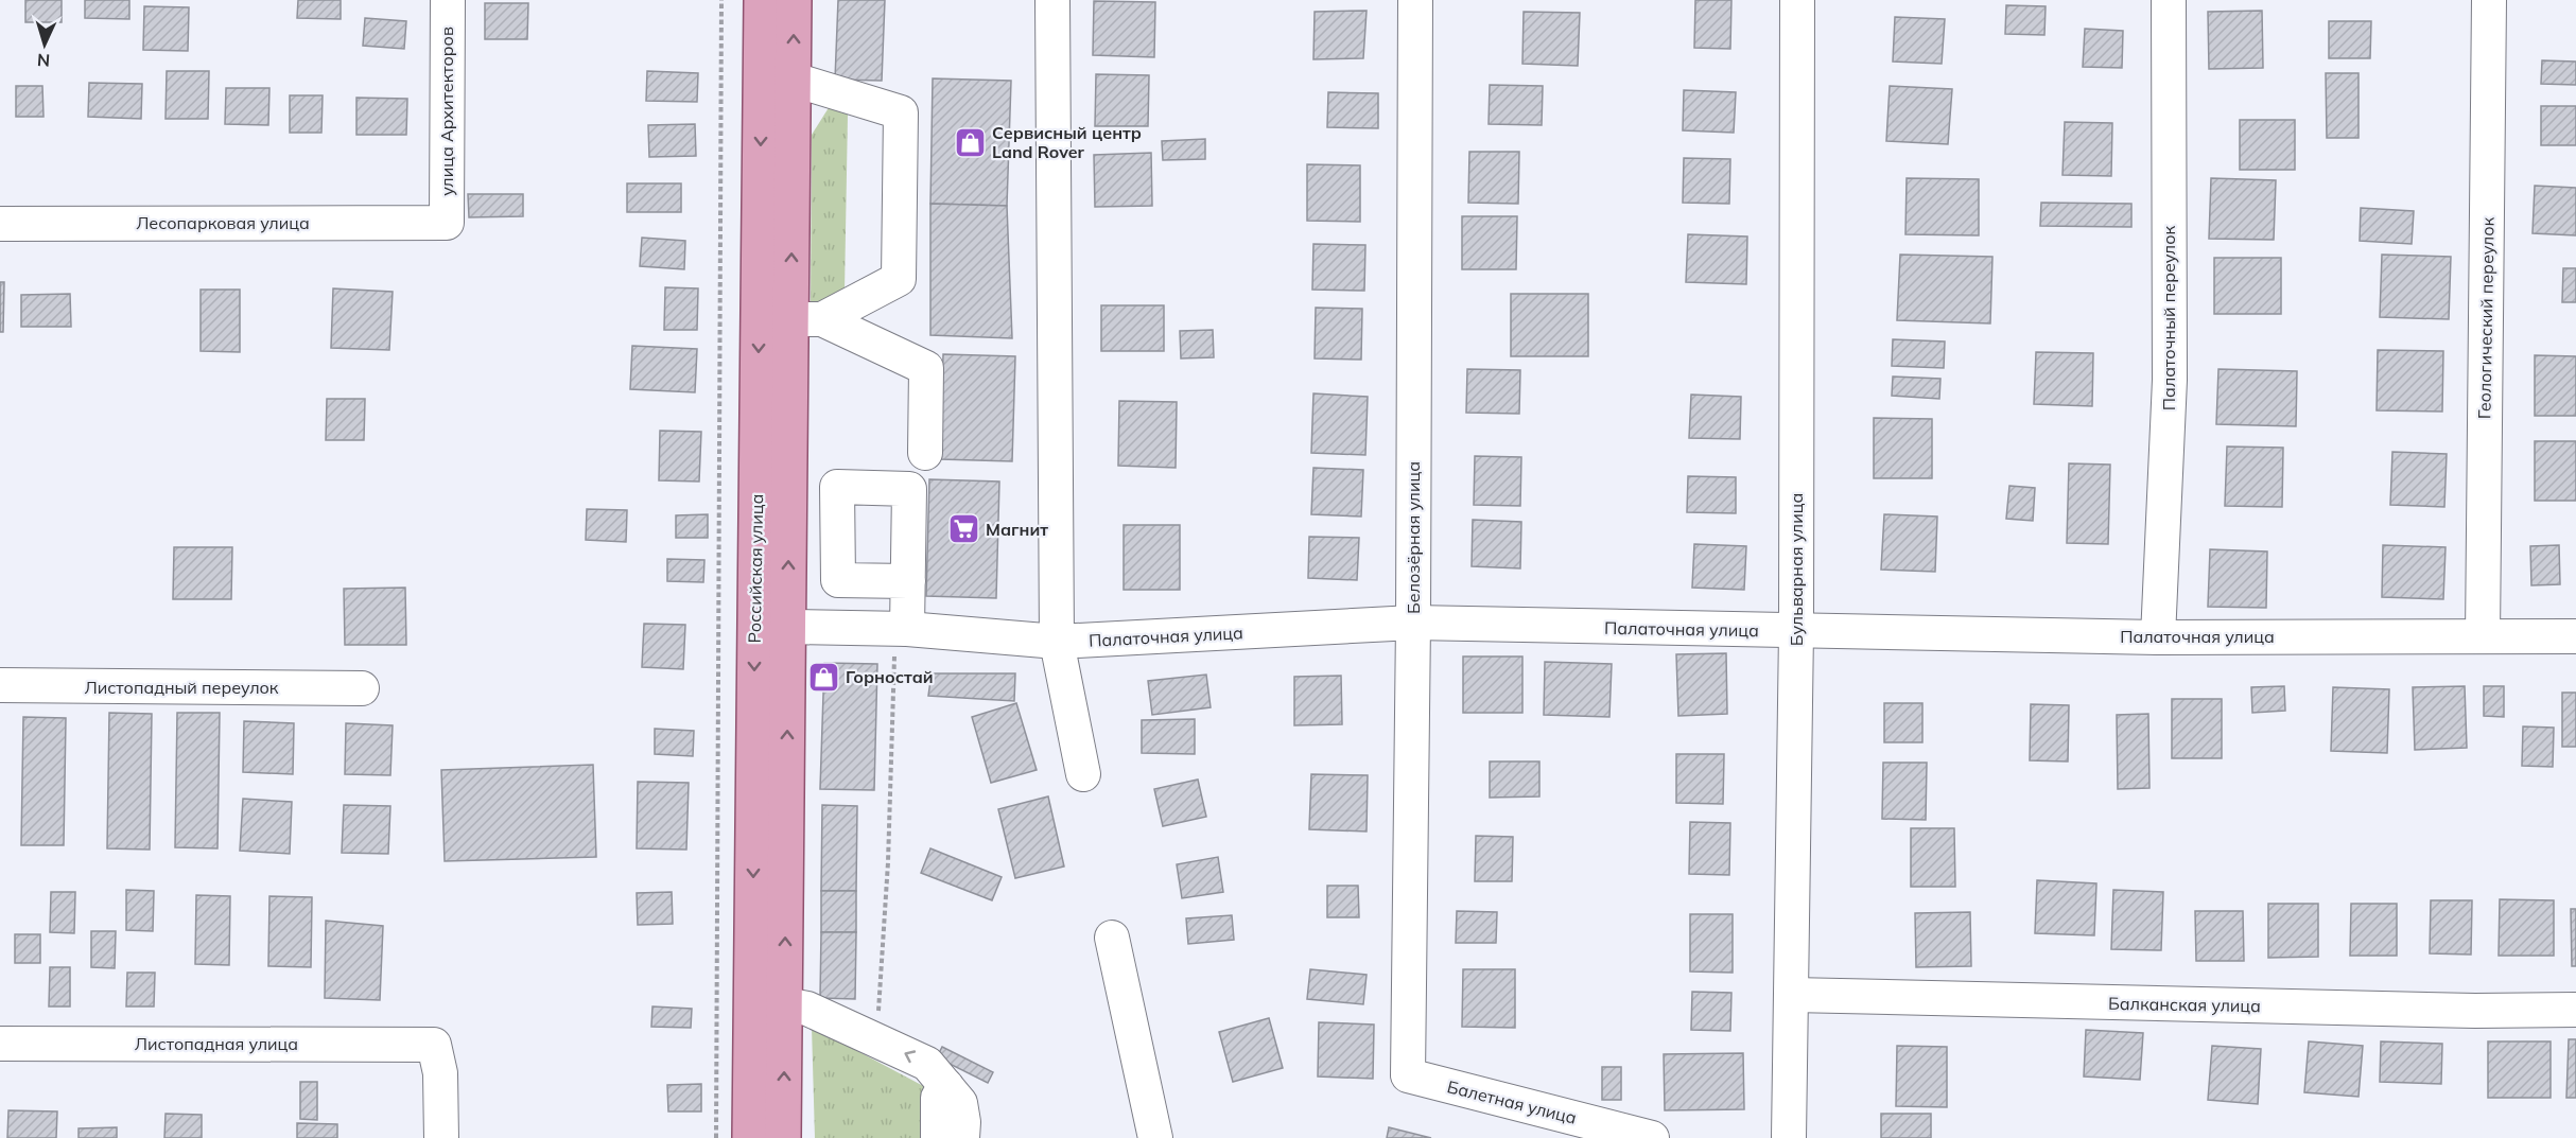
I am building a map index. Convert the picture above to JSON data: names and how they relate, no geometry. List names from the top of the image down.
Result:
{
  "streets": {
    "main road": ["Российская улица"],
    "street": [
      "улица Архитекторов",
      "Лесопарковая улица",
      "Палаточный переулок",
      "Геологический переулок",
      "Белозёрная улица",
      "Бульварная улица",
      "Палаточная улица",
      "Листопадный переулок",
      "Балканская улица",
      "Листопадная улица",
      "Балетная улица"
    ]
  },
  "crossings": [
    ["улица Архитекторов", "Лесопарковая улица"],
    ["Палаточный переулок", "Палаточная улица"],
    ["Геологический переулок", "Палаточная улица"],
    ["Белозёрная улица", "Палаточная улица"],
    ["Белозёрная улица", "Балетная улица"],
    ["Российская улица", "Палаточная улица"],
    ["Бульварная улица", "Палаточная улица"],
    ["Бульварная улица", "Балканская улица"]
  ],
  "places": {
    "shop": ["Сервисный центр Land Rover", "Горностай"],
    "supermarket": ["Магнит"]
  },
  "north": "bottom"
}
